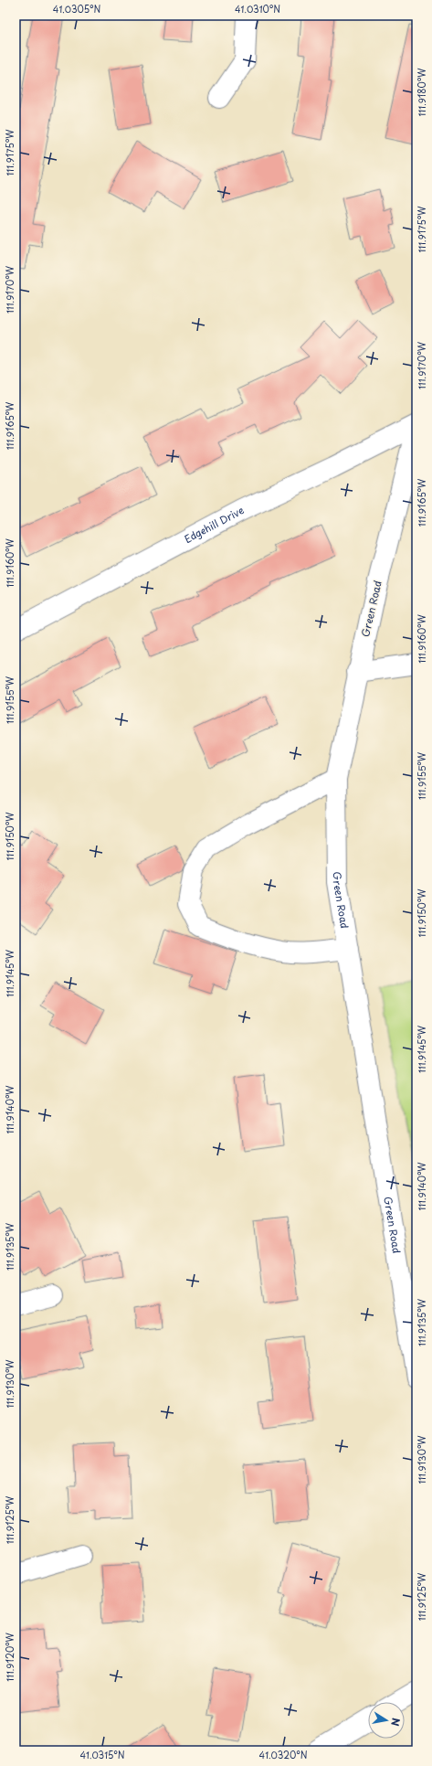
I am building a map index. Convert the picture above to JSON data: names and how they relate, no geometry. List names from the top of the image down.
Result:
{
  "streets": {
    "street": ["Edgehill Drive", "Green Road"]
  },
  "crossings": [
    ["Edgehill Drive", "Green Road"]
  ],
  "north": "right",
  "coordinates": [
    "41.0305°N",
    "41.0310°N",
    "111.9180°W",
    "111.9175°W",
    "111.9170°W",
    "111.9165°W",
    "111.9160°W",
    "111.9155°W",
    "111.9150°W",
    "111.9145°W",
    "111.9140°W",
    "111.9135°W",
    "111.9130°W",
    "111.9125°W",
    "111.9120°W",
    "41.0315°N",
    "41.0320°N"
  ]
}
